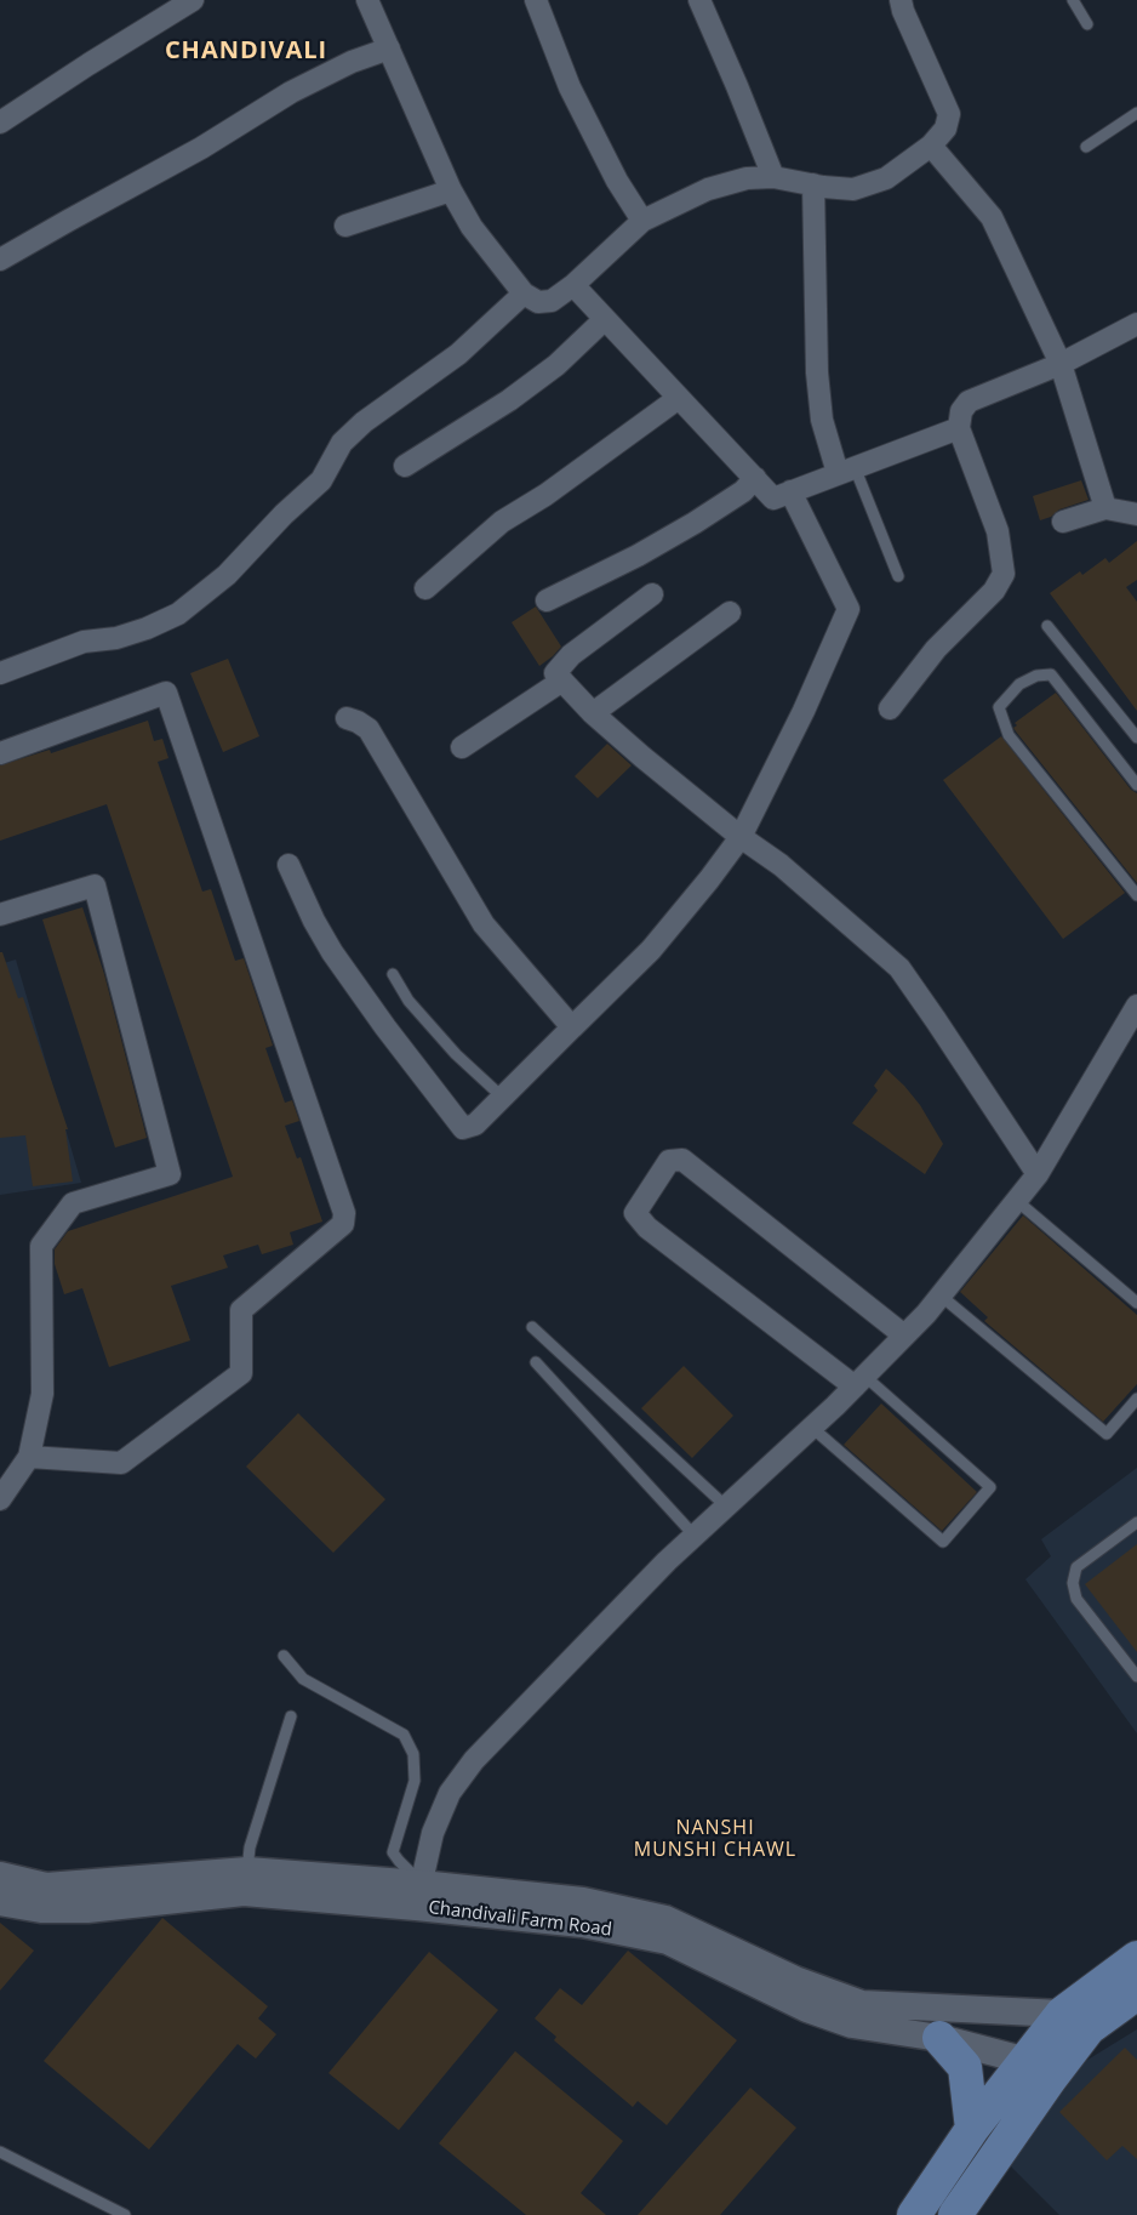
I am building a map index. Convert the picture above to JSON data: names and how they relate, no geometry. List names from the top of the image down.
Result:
{
  "districts": ["CHANDIVALI", "NANSHI MUNSHI CHAWL"]
}
